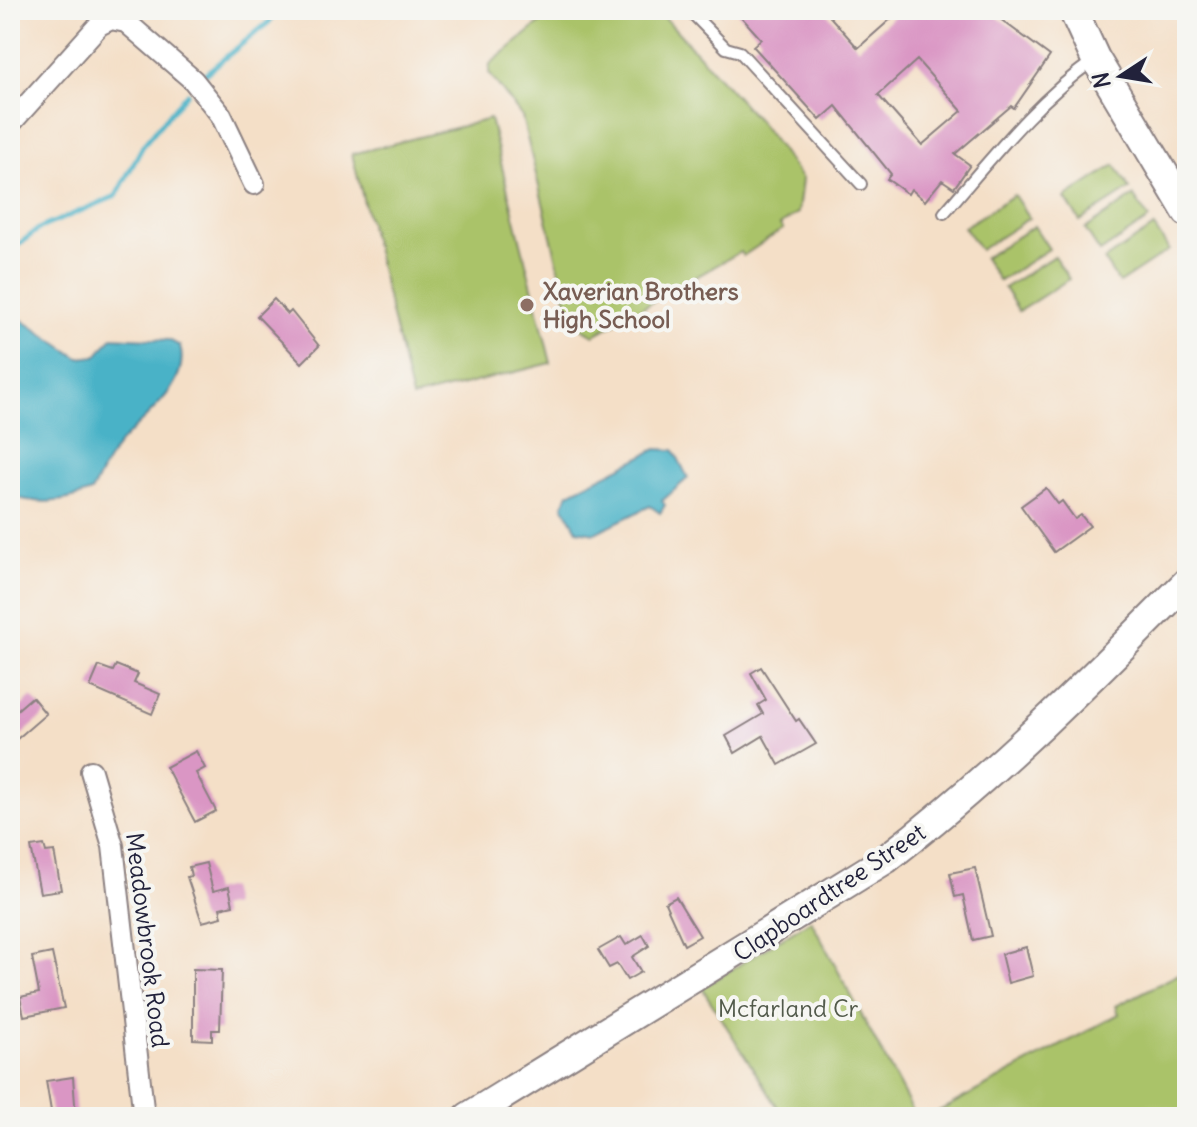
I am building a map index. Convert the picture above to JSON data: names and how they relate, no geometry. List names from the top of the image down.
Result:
{
  "streets": {
    "main road": ["Clapboardtree Street"],
    "street": ["Meadowbrook Road"]
  },
  "parks": ["Mcfarland Cr"],
  "places": ["Xaverian Brothers High School"],
  "north": "left"
}
